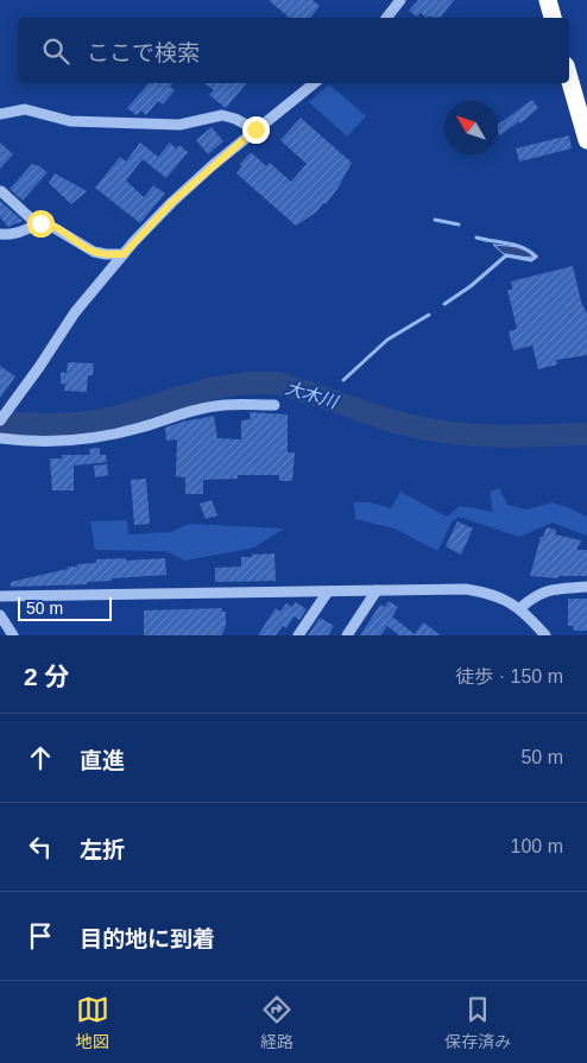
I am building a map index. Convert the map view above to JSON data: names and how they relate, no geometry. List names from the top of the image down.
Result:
{
  "water": ["大木川"],
  "scale_bar": "50 m",
  "north": "top left",
  "page": {
    "search": "ここで検索",
    "scale": "50 m",
    "heading": ["2 分", "徒歩 · 150 m"],
    "list": [
      ["直進", "50 m"],
      ["左折", "100 m"],
      "目的地に到着"
    ],
    "nav": ["地図", "経路", "保存済み"]
  }
}
